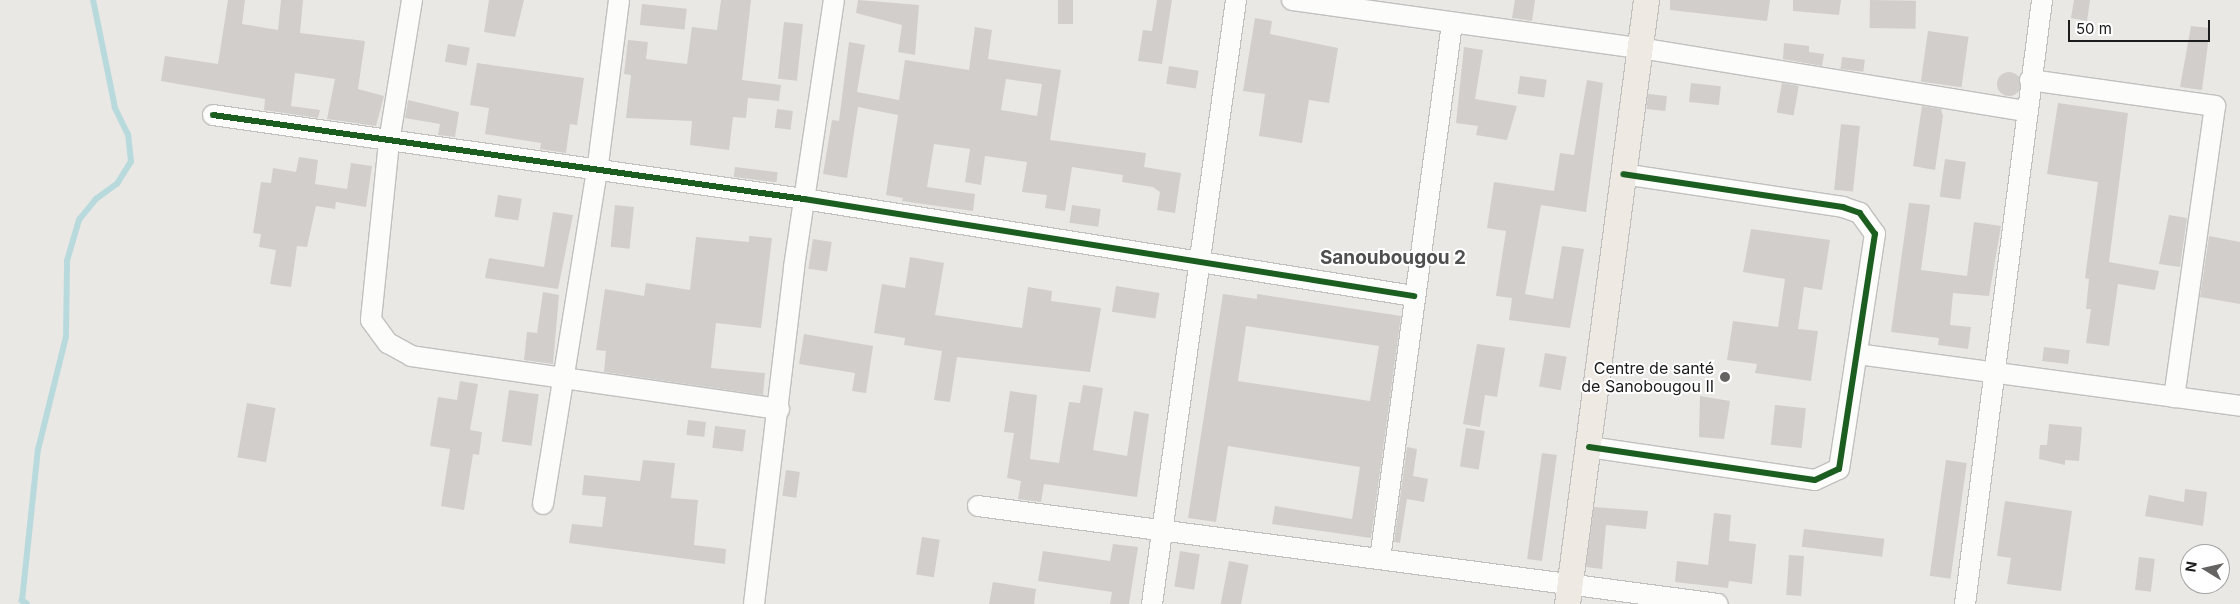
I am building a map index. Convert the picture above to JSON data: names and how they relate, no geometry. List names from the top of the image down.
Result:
{
  "districts": ["Sanoubougou 2"],
  "places": ["Centre de santé de Sanobougou II"],
  "scale_bar": "50 m",
  "north": "left"
}
